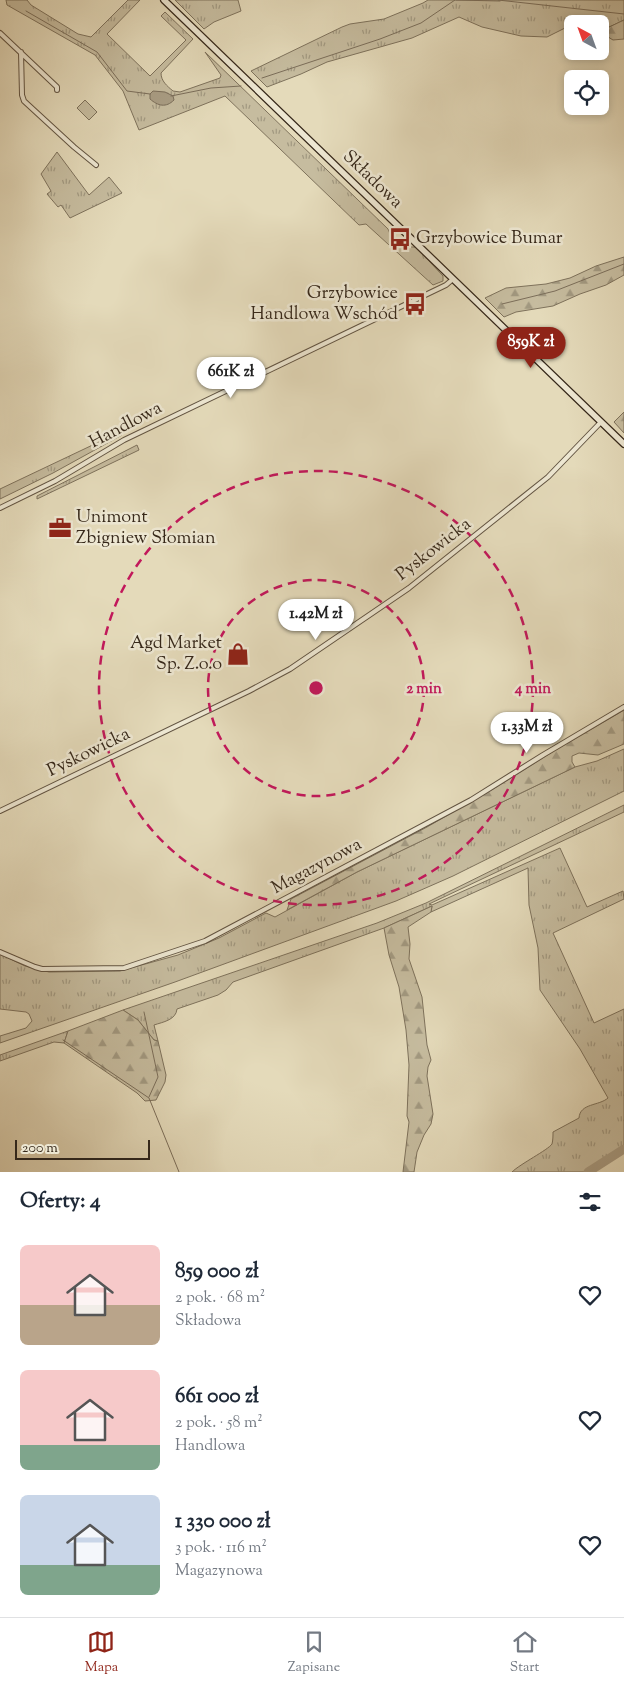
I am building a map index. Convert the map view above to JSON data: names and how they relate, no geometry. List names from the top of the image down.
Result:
{
  "streets": {
    "main road": ["Składowa"],
    "street": ["Handlowa", "Pyskowicka", "Magazynowa"]
  },
  "crossings": [
    ["Składowa", "Handlowa"],
    ["Składowa", "Pyskowicka"]
  ],
  "places": {
    "bus stop": ["Grzybowice Bumar", "Grzybowice Handlowa Wschód"],
    "office": ["Unimont Zbigniew Słomian"],
    "shop": ["Agd Market Sp. Z.o.o"]
  },
  "scale_bar": "200 m",
  "north": "top left",
  "page": {
    "price": [
      "859K zł",
      "661K zł",
      "1.42M zł",
      "1.33M zł"
    ],
    "scale": "200 m",
    "heading": "Oferty: 4",
    "list": [
      {
        "name": "859 000 zł",
        "note": "2 pok. · 68 m² · Składowa"
      },
      {
        "name": "661 000 zł",
        "note": "2 pok. · 58 m² · Handlowa"
      },
      {
        "name": "1 330 000 zł",
        "note": "3 pok. · 116 m² · Magazynowa"
      }
    ],
    "tabs": ["Mapa", "Zapisane", "Start"]
  },
  "rings": ["2 min", "4 min"]
}
